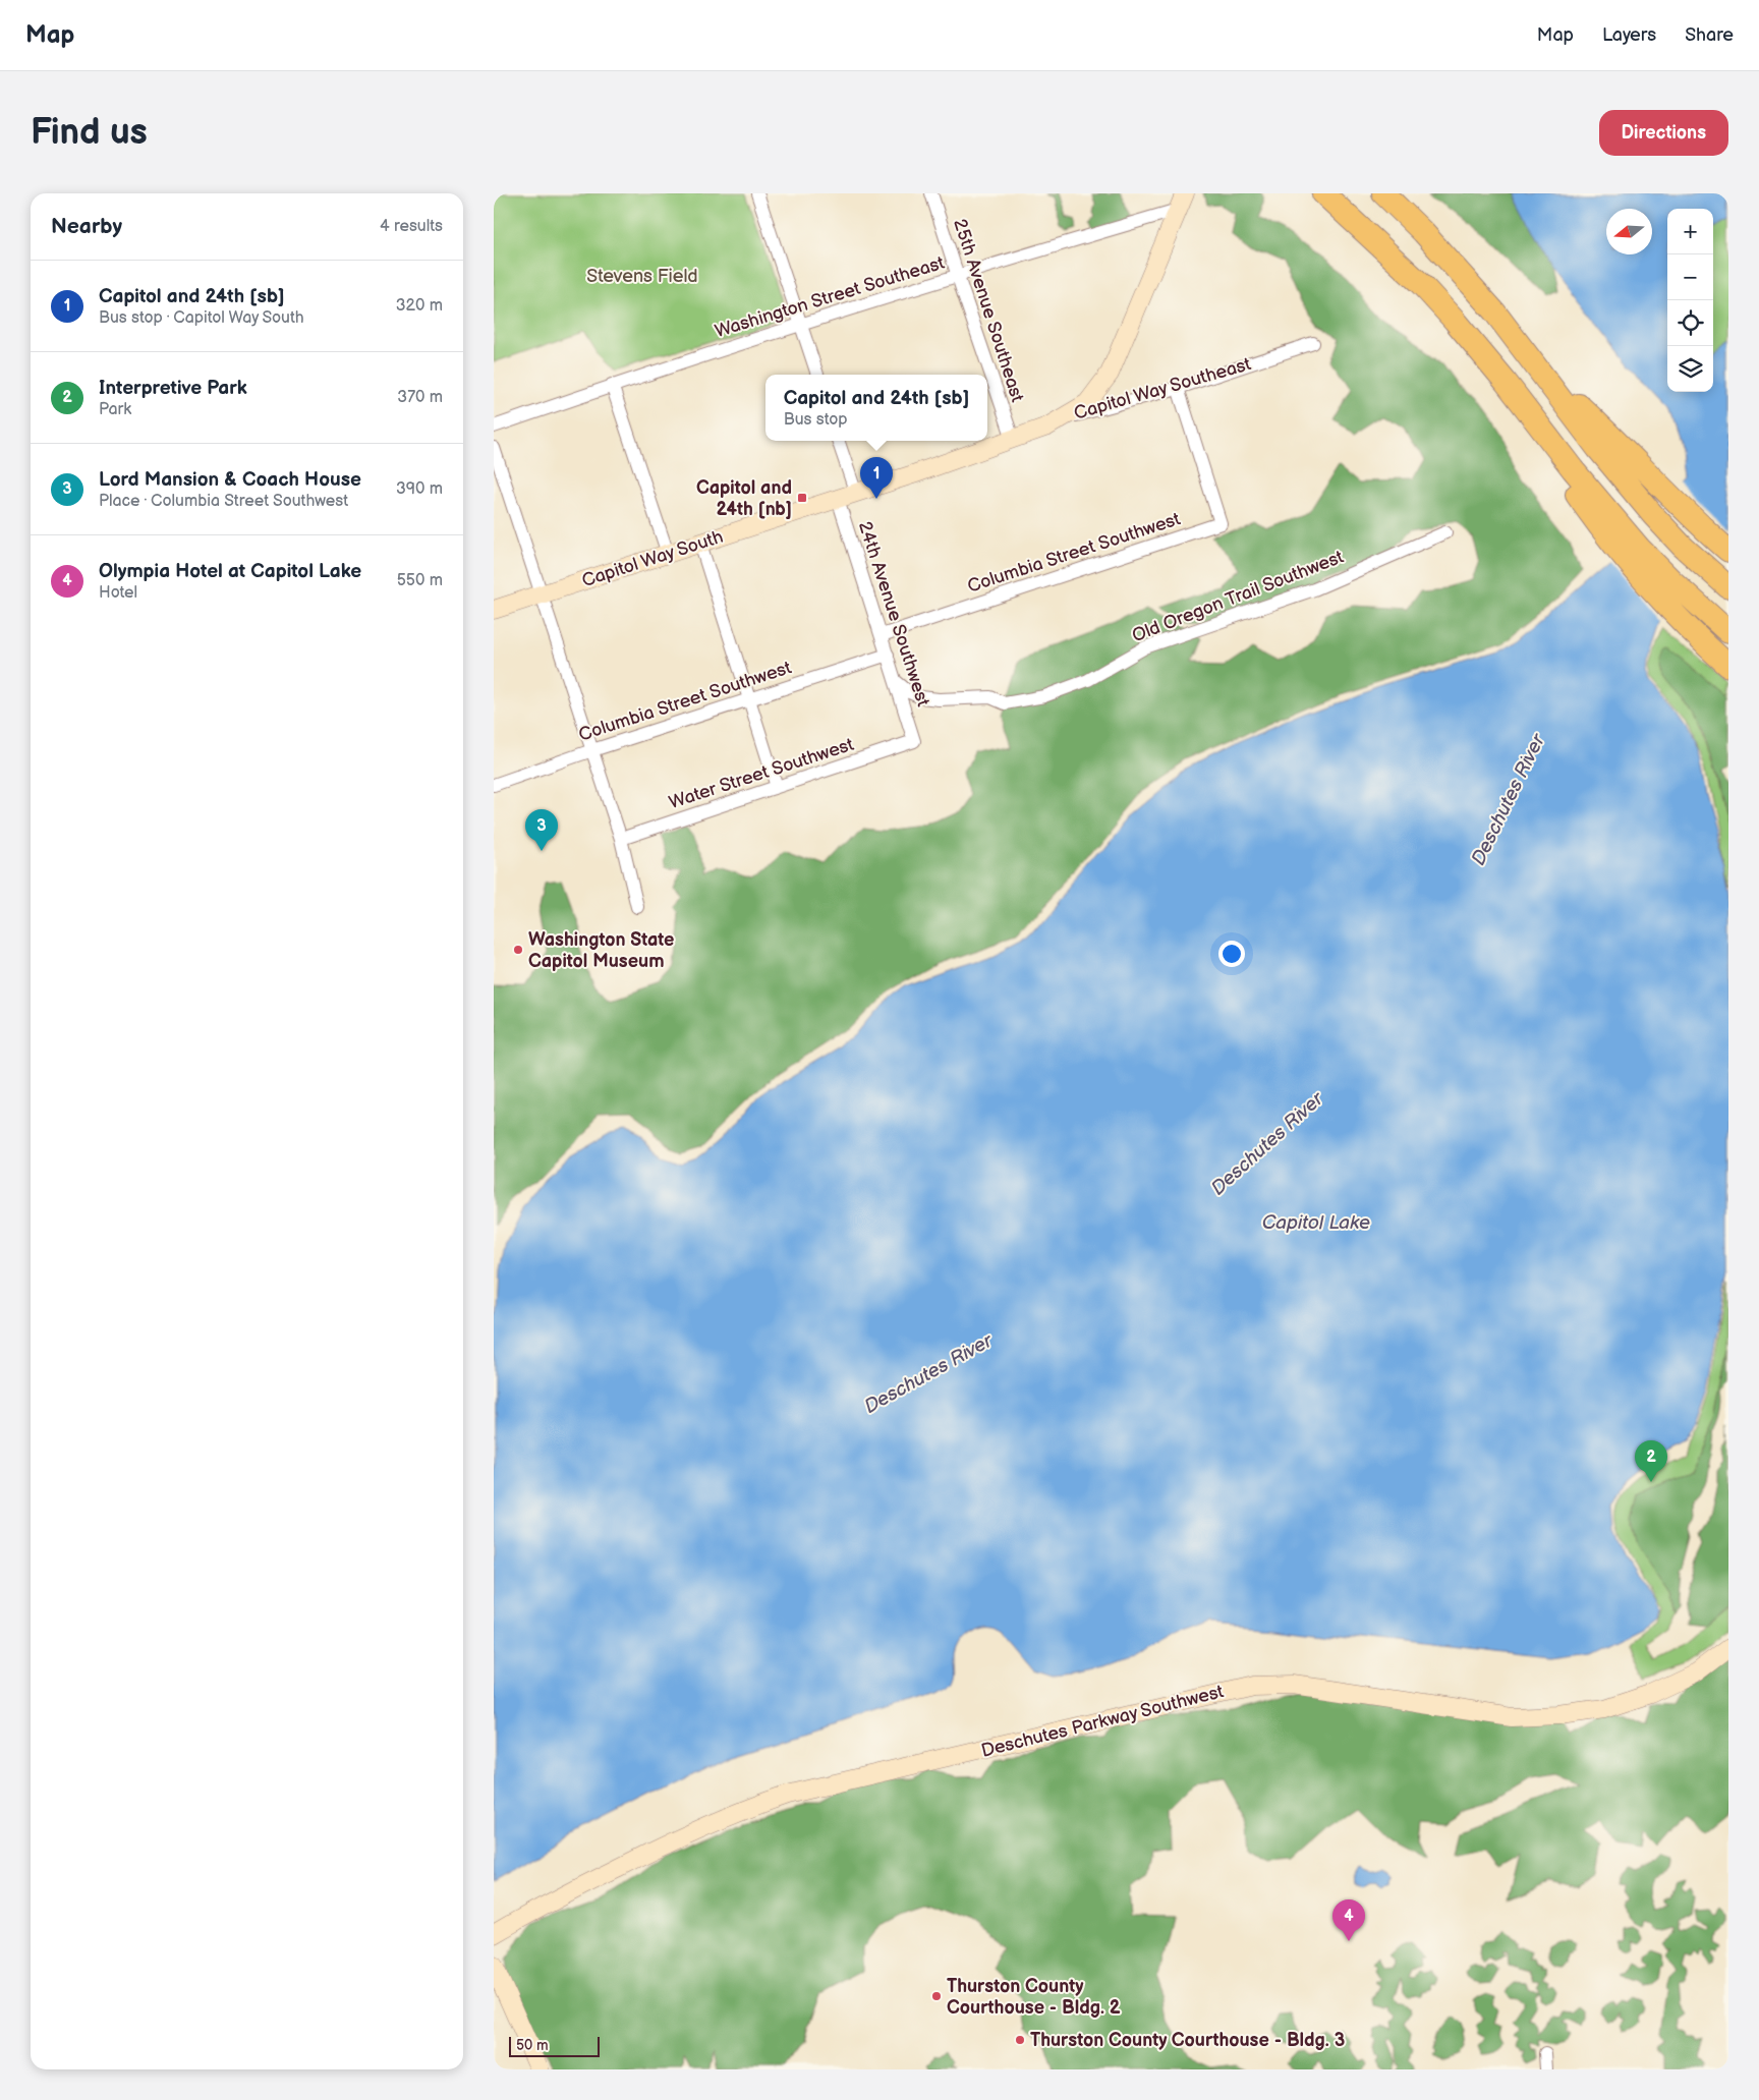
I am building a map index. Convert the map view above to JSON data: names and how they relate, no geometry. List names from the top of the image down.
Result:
{
  "streets": {
    "street": [
      "Washington Street Southeast",
      "25th Avenue Southeast",
      "Capitol Way Southeast",
      "Columbia Street Southwest",
      "Capitol Way South",
      "Old Oregon Trail Southwest",
      "24th Avenue Southwest",
      "Water Street Southwest",
      "Deschutes Parkway Southwest"
    ]
  },
  "crossings": [
    ["Washington Street Southeast", "25th Avenue Southeast"],
    ["25th Avenue Southeast", "Capitol Way Southeast"],
    ["25th Avenue Southeast", "Capitol Way South"],
    ["Capitol Way Southeast", "Columbia Street Southwest"],
    ["Capitol Way Southeast", "Capitol Way South"],
    ["Columbia Street Southwest", "24th Avenue Southwest"],
    ["Capitol Way South", "24th Avenue Southwest"],
    ["Old Oregon Trail Southwest", "24th Avenue Southwest"],
    ["24th Avenue Southwest", "Water Street Southwest"]
  ],
  "water": ["Deschutes River", "Capitol Lake"],
  "parks": ["Stevens Field"],
  "places": {
    "transit": ["Capitol and 24th [nb]"],
    "other": ["Washington State Capitol Museum", "Thurston County Courthouse - Bldg. 2", "Thurston County Courthouse - Bldg. 3"]
  },
  "scale_bar": "50 m",
  "north": "left",
  "page": {
    "header": "Map",
    "nav": ["Map", "Layers", "Share"],
    "buttons": "Directions",
    "title": "Find us",
    "heading": ["Nearby", "4 results"],
    "map_buttons": ["+", "−"],
    "list": [
      {
        "mark": "1",
        "name": "Capitol and 24th [sb]",
        "note": "Bus stop · Capitol Way South",
        "value": "320 m"
      },
      {
        "mark": "2",
        "name": "Interpretive Park",
        "note": "Park",
        "value": "370 m"
      },
      {
        "mark": "3",
        "name": "Lord Mansion & Coach House",
        "note": "Place · Columbia Street Southwest",
        "value": "390 m"
      },
      {
        "mark": "4",
        "name": "Olympia Hotel at Capitol Lake",
        "note": "Hotel",
        "value": "550 m"
      }
    ],
    "popup": ["Capitol and 24th [sb]", "Bus stop"],
    "pins": [
      "1",
      "3",
      "2",
      "4"
    ],
    "scale": "50 m"
  }
}
